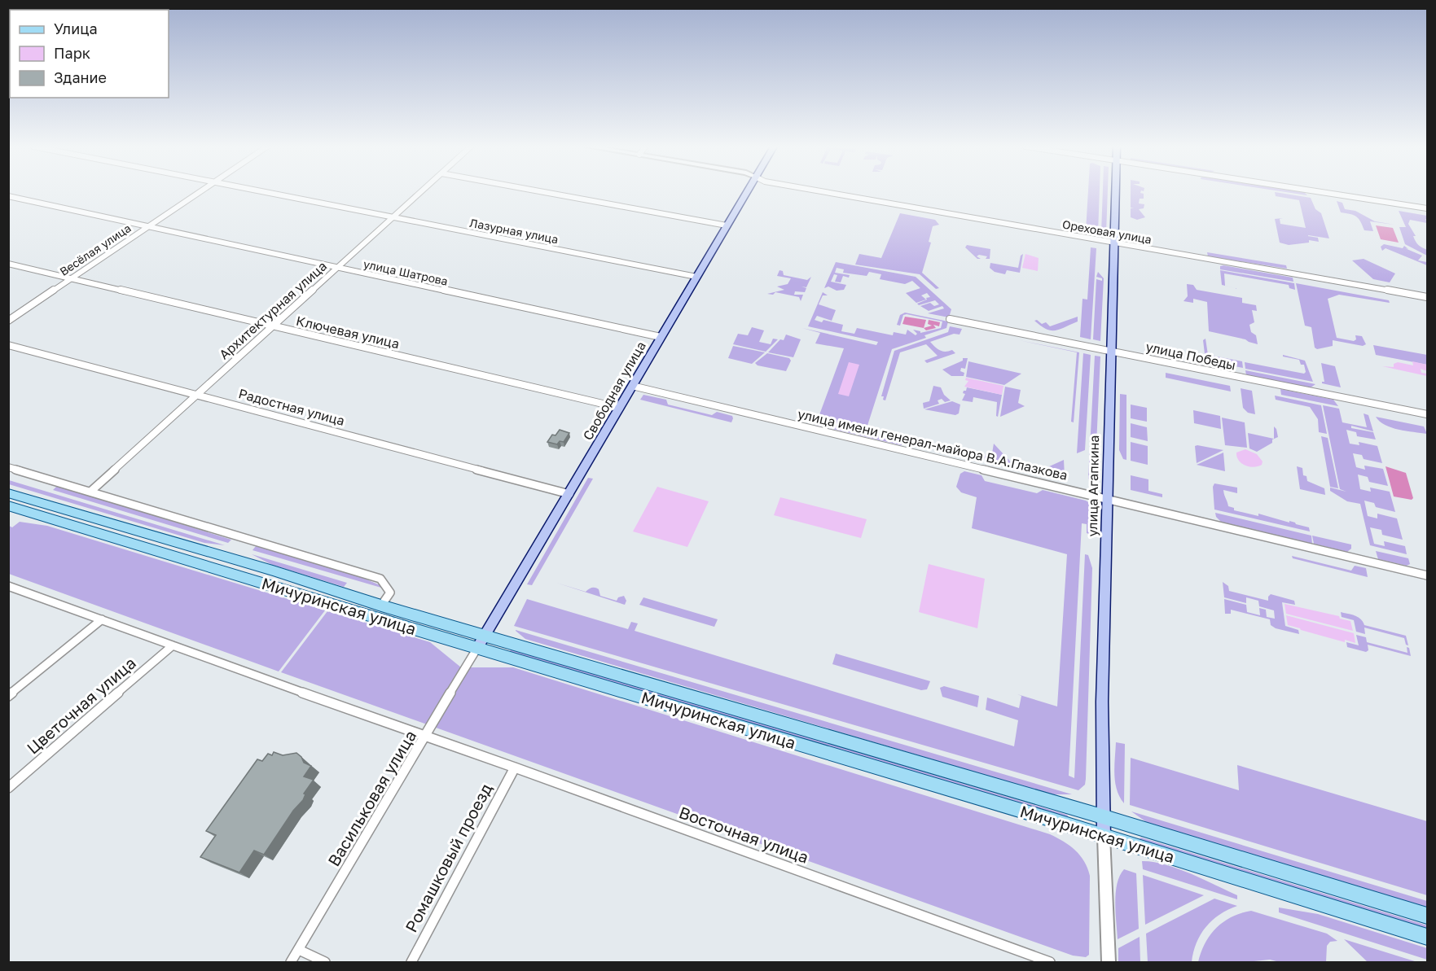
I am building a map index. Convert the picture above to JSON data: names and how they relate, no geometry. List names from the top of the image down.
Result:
{
  "streets": {
    "main road": ["Свободная улица", "улица Агапкина", "Мичуринская улица"],
    "street": [
      "Лазурная улица",
      "Ореховая улица",
      "Весёлая улица",
      "улица Шатрова",
      "Архитектурная улица",
      "Ключевая улица",
      "улица Победы",
      "Радостная улица",
      "улица имени генерал-майора В.А.Глазкова",
      "Цветочная улица",
      "Васильковая улица",
      "Восточная улица",
      "Ромашковый проезд"
    ]
  },
  "crossings": [
    ["Лазурная улица", "Архитектурная улица"],
    ["Лазурная улица", "Свободная улица"],
    ["Ореховая улица", "улица Агапкина"],
    ["Весёлая улица", "улица Шатрова"],
    ["Весёлая улица", "Ключевая улица"],
    ["улица Шатрова", "Архитектурная улица"],
    ["улица Шатрова", "Свободная улица"],
    ["Архитектурная улица", "Ключевая улица"],
    ["Архитектурная улица", "Радостная улица"],
    ["Ключевая улица", "Свободная улица"],
    ["улица Победы", "улица Агапкина"],
    ["Свободная улица", "Радостная улица"],
    ["Свободная улица", "улица имени генерал-майора В.А.Глазкова"],
    ["Свободная улица", "Мичуринская улица"],
    ["Свободная улица", "Васильковая улица"],
    ["улица имени генерал-майора В.А.Глазкова", "улица Агапкина"],
    ["улица Агапкина", "Мичуринская улица"],
    ["Мичуринская улица", "Васильковая улица"],
    ["Цветочная улица", "Восточная улица"],
    ["Васильковая улица", "Восточная улица"],
    ["Восточная улица", "Ромашковый проезд"]
  ],
  "legend": ["Улица", "Парк", "Здание"]
}
